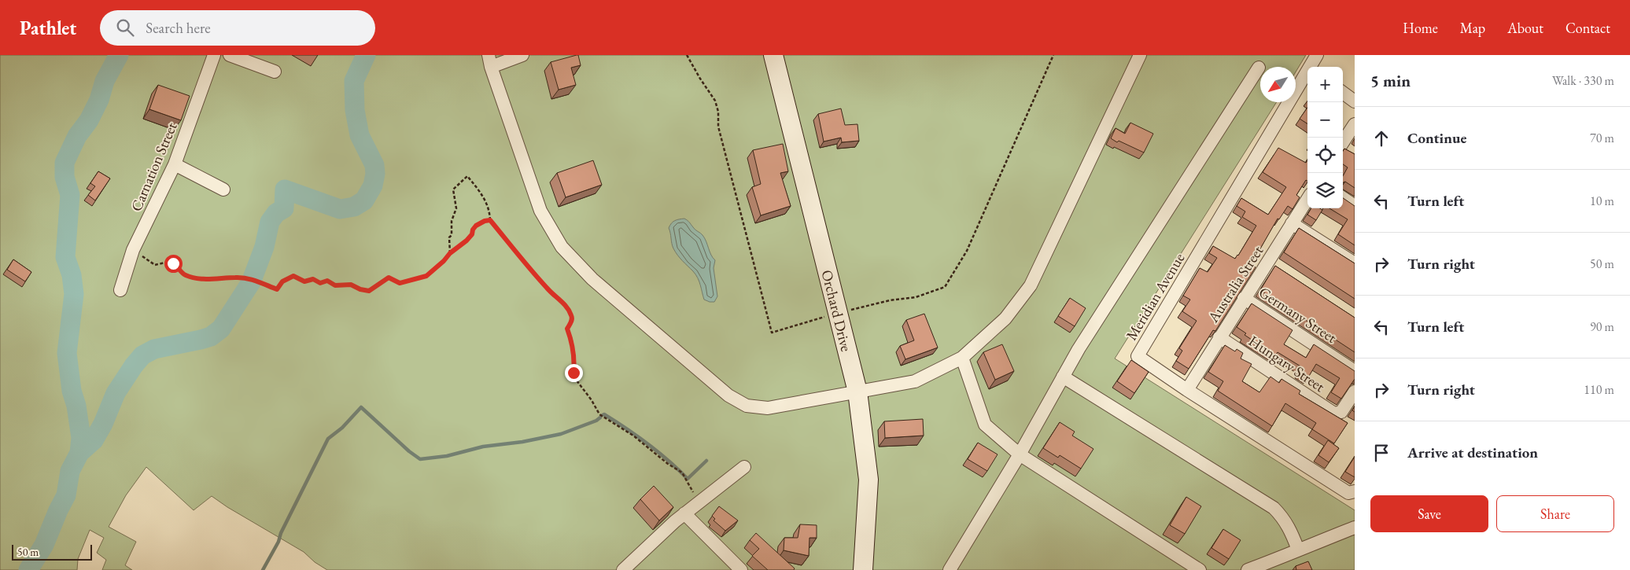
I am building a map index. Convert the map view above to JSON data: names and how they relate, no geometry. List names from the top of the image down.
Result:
{
  "streets": {
    "street": [
      "Carnation Street",
      "Australia Street",
      "Meridian Avenue",
      "Orchard Drive",
      "Germany Street",
      "Hungary Street"
    ]
  },
  "crossings": [
    ["Australia Street", "Meridian Avenue"],
    ["Australia Street", "Germany Street"],
    ["Australia Street", "Hungary Street"]
  ],
  "scale_bar": "50 m",
  "north": "bottom left",
  "page": {
    "header": "Pathlet",
    "search": "Search here",
    "nav": [
      "Home",
      "Map",
      "About",
      "Contact"
    ],
    "heading": ["5 min", "Walk · 330 m"],
    "map_buttons": ["+", "−"],
    "list": [
      ["Continue", "70 m"],
      ["Turn left", "10 m"],
      ["Turn right", "50 m"],
      ["Turn left", "90 m"],
      ["Turn right", "110 m"],
      "Arrive at destination"
    ],
    "buttons": ["Save", "Share"],
    "scale": "50 m"
  }
}
